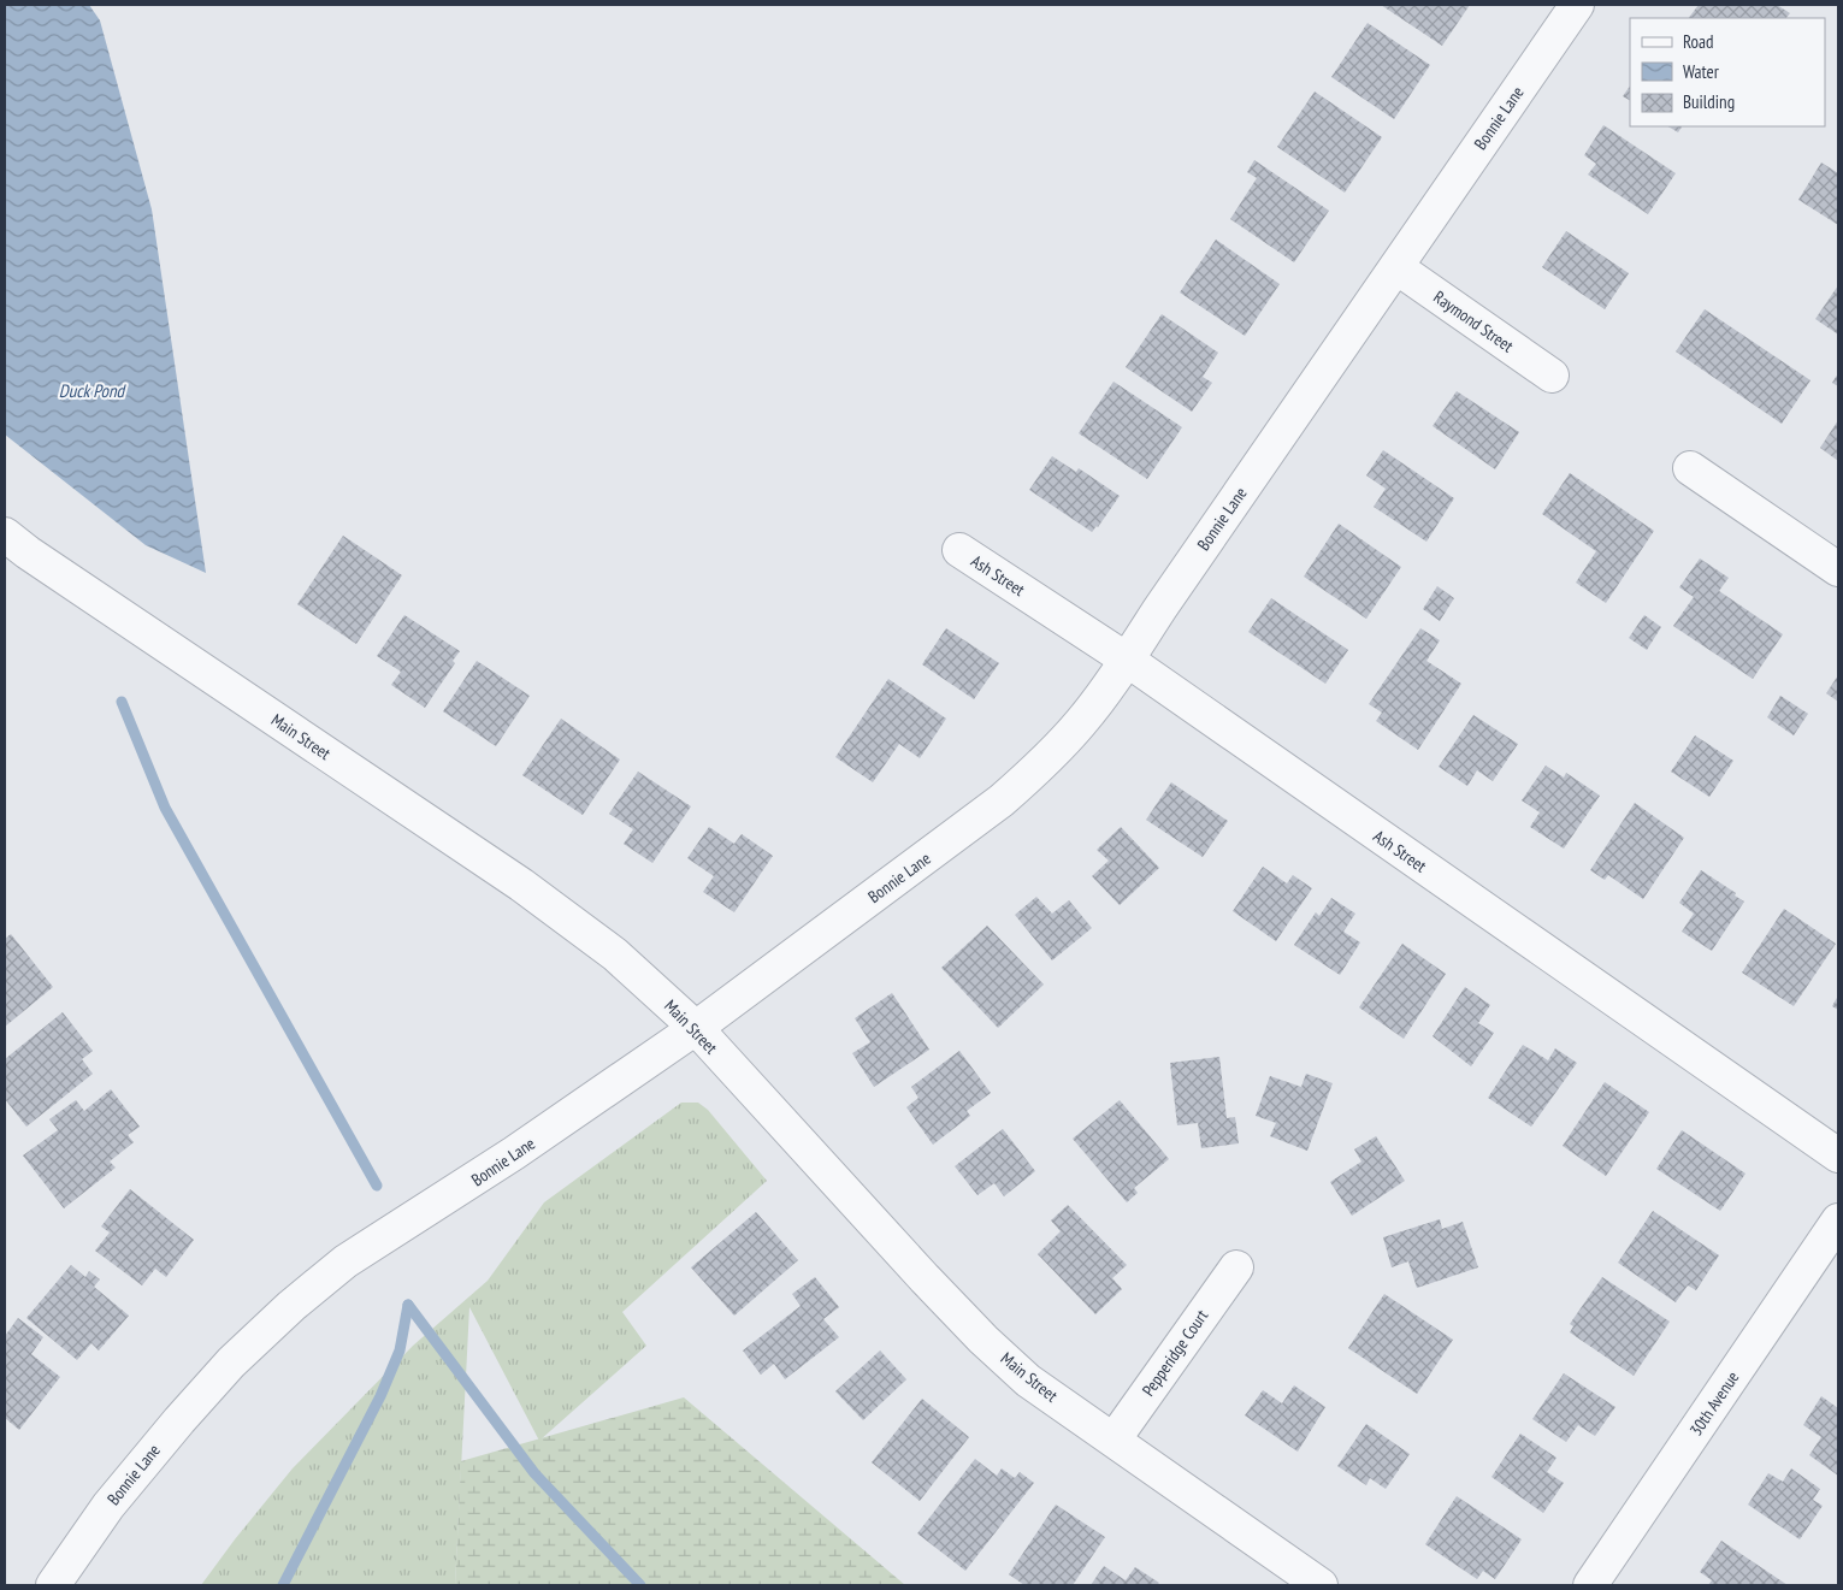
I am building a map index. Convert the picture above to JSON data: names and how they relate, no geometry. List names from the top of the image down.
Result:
{
  "streets": {
    "street": [
      "Bonnie Lane",
      "Raymond Street",
      "Ash Street",
      "Main Street",
      "Pepperidge Court",
      "30th Avenue"
    ]
  },
  "crossings": [
    ["Bonnie Lane", "Raymond Street"],
    ["Bonnie Lane", "Ash Street"],
    ["Bonnie Lane", "Main Street"],
    ["Main Street", "Pepperidge Court"]
  ],
  "water": ["Duck Pond"],
  "legend": ["Road", "Water", "Building"]
}
